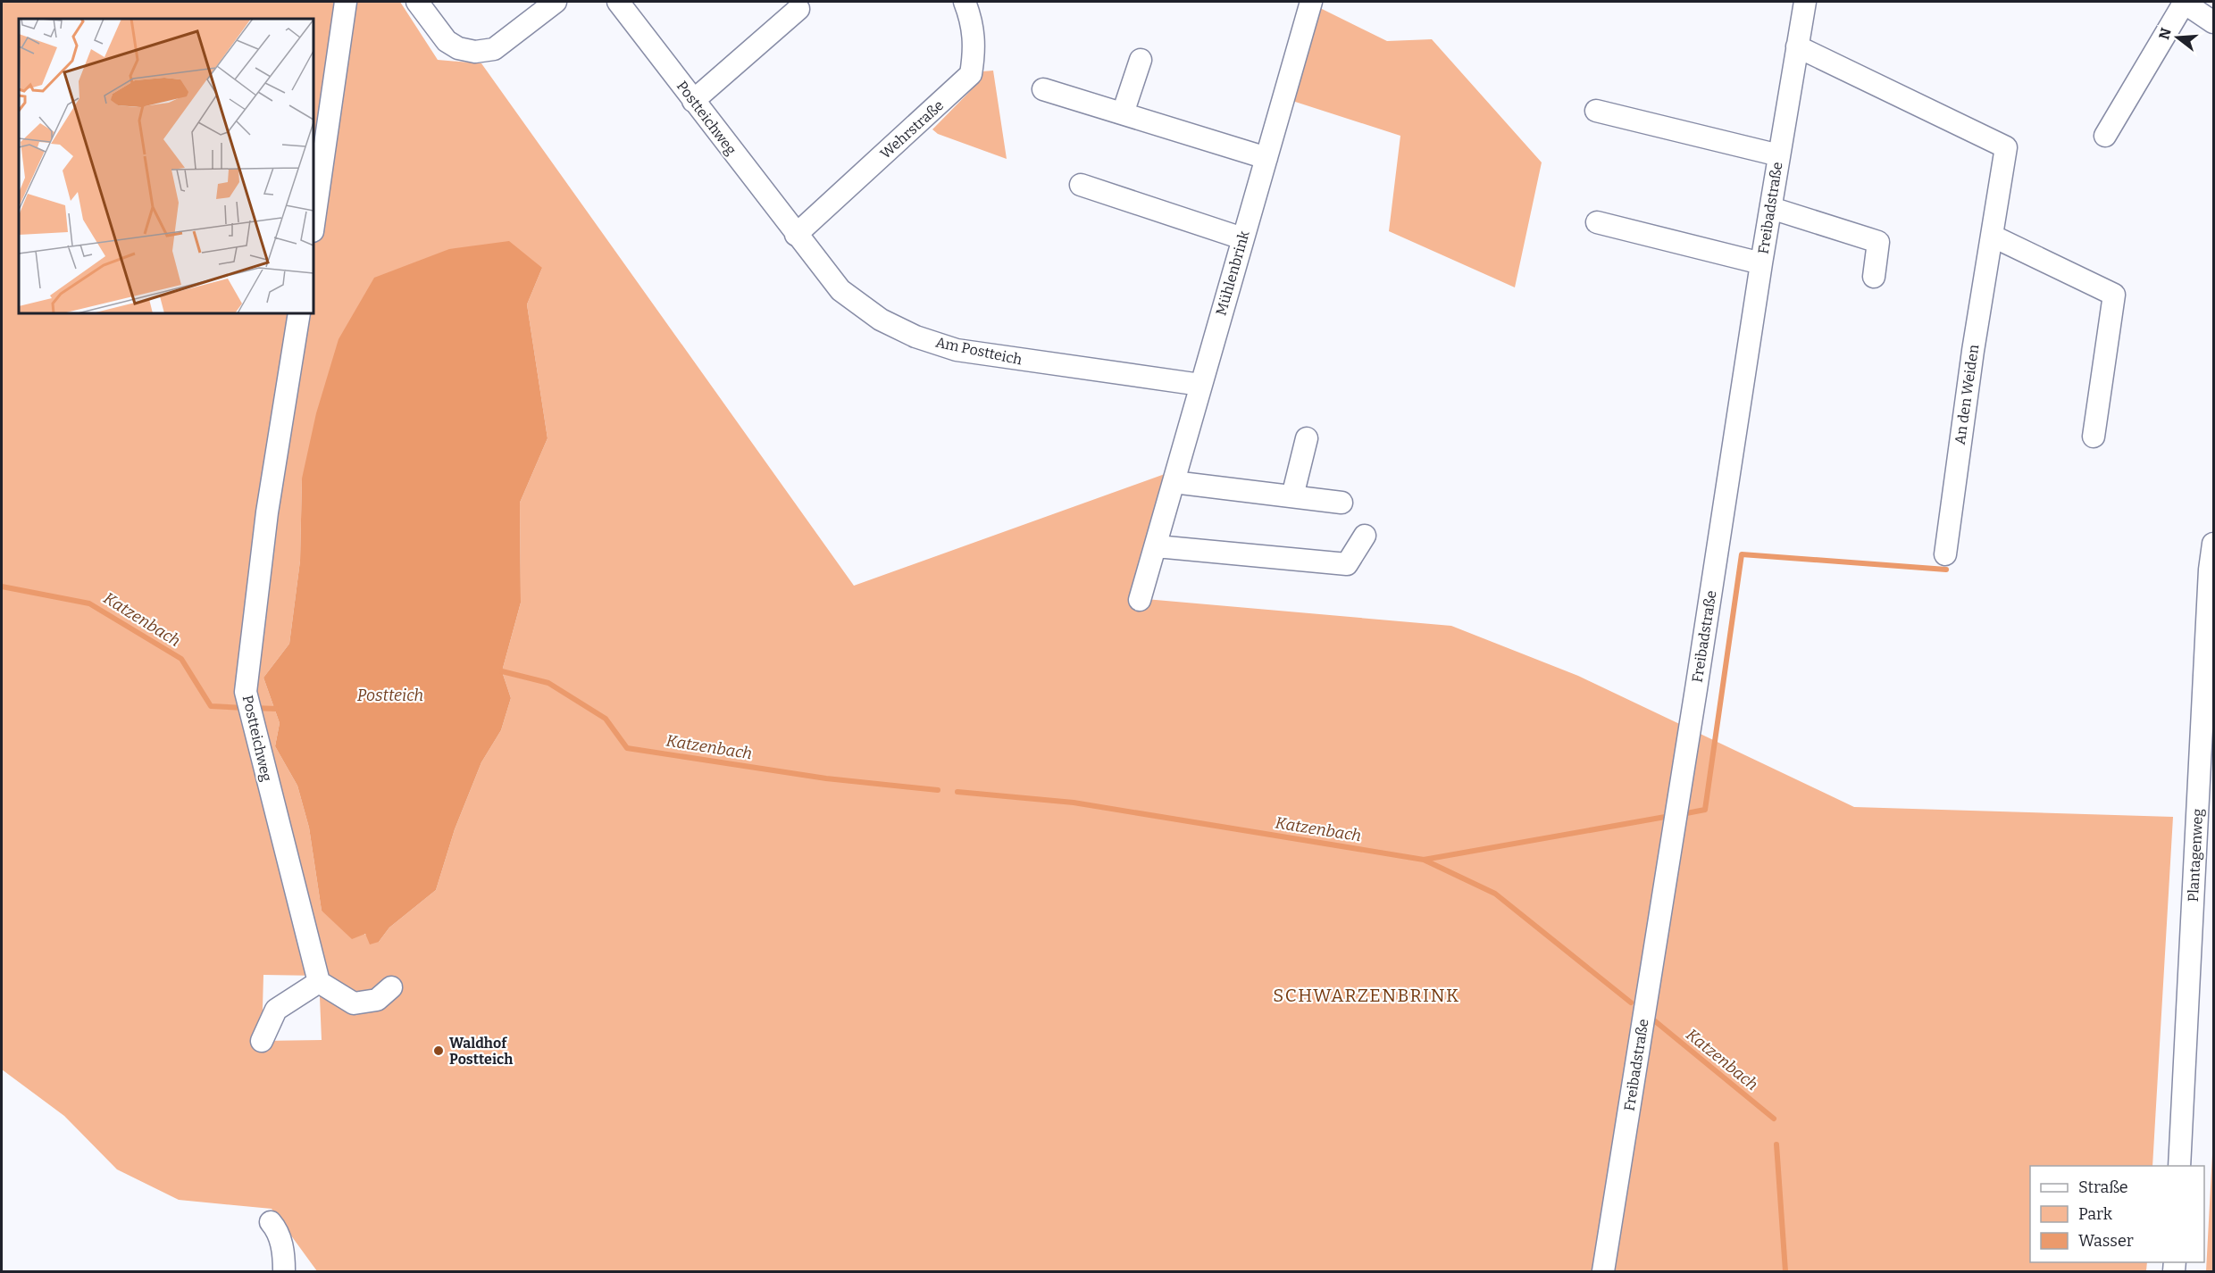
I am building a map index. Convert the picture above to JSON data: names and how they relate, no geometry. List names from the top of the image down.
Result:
{
  "streets": {
    "street": [
      "Postteichweg",
      "Wehrstraße",
      "Freibadstraße",
      "Mühlenbrink",
      "Am Postteich",
      "An den Weiden",
      "Plantagenweg"
    ]
  },
  "crossings": [
    ["Postteichweg", "Wehrstraße"],
    ["Postteichweg", "Am Postteich"],
    ["Wehrstraße", "Am Postteich"],
    ["Freibadstraße", "An den Weiden"],
    ["Mühlenbrink", "Am Postteich"]
  ],
  "districts": ["SCHWARZENBRINK"],
  "water": ["Katzenbach", "Postteich"],
  "places": ["Waldhof Postteich"],
  "legend": ["Straße", "Park", "Wasser"],
  "north": "left"
}
